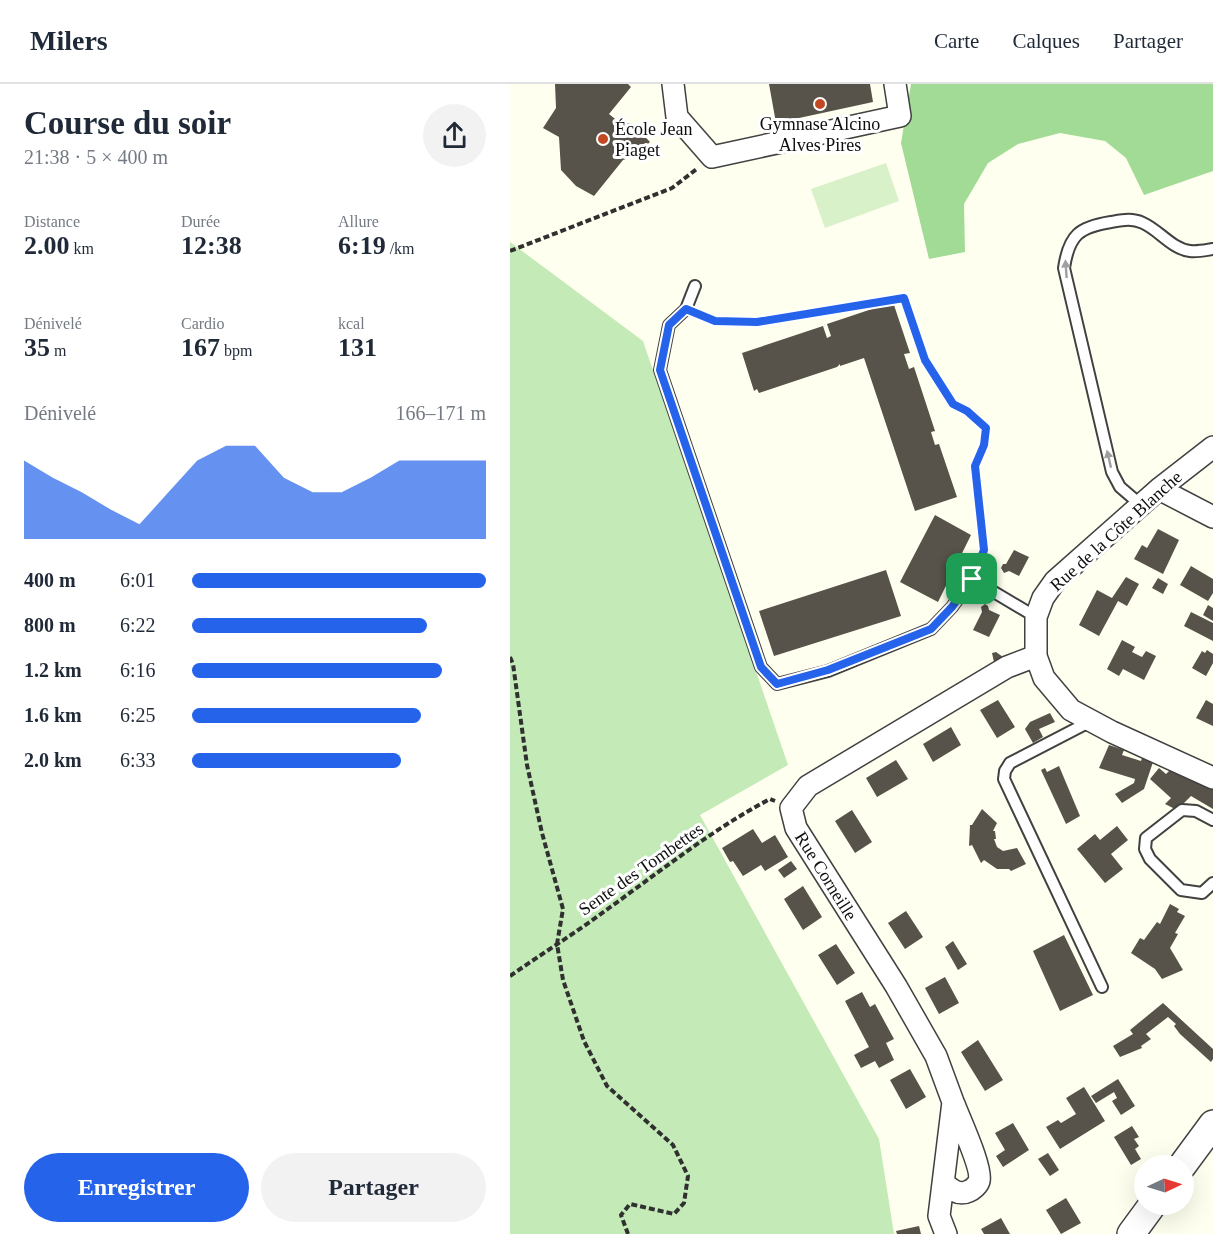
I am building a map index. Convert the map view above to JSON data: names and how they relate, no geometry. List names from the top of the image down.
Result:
{
  "streets": {
    "street": ["Rue de la Côte Blanche", "Rue Corneille"],
    "path": ["Sente des Tombettes"]
  },
  "crossings": [
    ["Rue de la Côte Blanche", "Rue Corneille"],
    ["Sente des Tombettes", "Rue Corneille"]
  ],
  "places": ["Gymnase Alcino Alves Pires", "École Jean Piaget"],
  "north": "right",
  "page": {
    "header": "Milers",
    "nav": ["Carte", "Calques", "Partager"],
    "heading": ["Course du soir", "21:38 · 5 × 400 m"],
    "stats": [
      ["Distance", "2.00 km"],
      ["Durée", "12:38"],
      ["Allure", "6:19 /km"],
      ["Dénivelé", "35 m"],
      ["Cardio", "167 bpm"],
      ["kcal", "131"]
    ],
    "chart": ["Dénivelé", "166–171 m"],
    "list": [
      {
        "name": "400 m",
        "note": "6:01"
      },
      {
        "name": "800 m",
        "note": "6:22"
      },
      {
        "name": "1.2 km",
        "note": "6:16"
      },
      {
        "name": "1.6 km",
        "note": "6:25"
      },
      {
        "name": "2.0 km",
        "note": "6:33"
      }
    ],
    "buttons": ["Enregistrer", "Partager"]
  }
}
